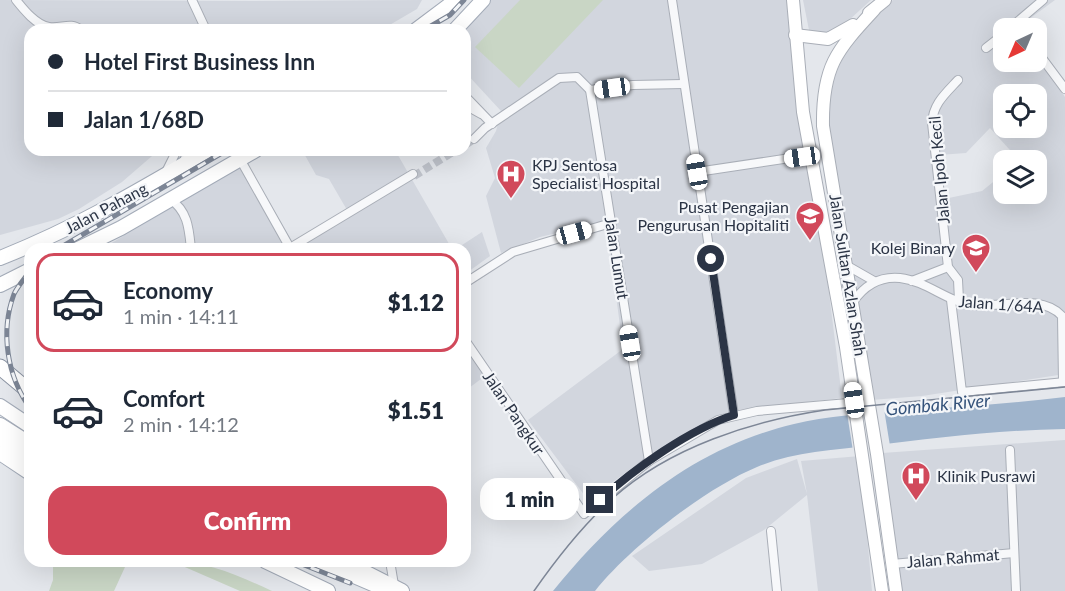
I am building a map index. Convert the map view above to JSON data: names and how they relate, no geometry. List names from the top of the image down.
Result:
{
  "streets": {
    "main road": ["Jalan Pahang", "Jalan Sultan Azlan Shah"],
    "street": [
      "Jalan Ipoh Kecil",
      "Jalan Lumut",
      "Jalan 1/64A",
      "Jalan Pangkur",
      "Jalan Rahmat"
    ]
  },
  "crossings": [
    ["Jalan Ipoh Kecil", "Jalan 1/64A"],
    ["Jalan Lumut", "Jalan Pangkur"],
    ["Jalan Sultan Azlan Shah", "Jalan Rahmat"]
  ],
  "water": ["Gombak River"],
  "places": {
    "hospital": ["KPJ Sentosa Specialist Hospital", "Klinik Pusrawi"],
    "school or university": ["Pusat Pengajian Pengurusan Hopitaliti", "Kolej Binary"]
  },
  "north": "bottom left",
  "page": {
    "banner": ["Hotel First Business Inn", "Jalan 1/68D"],
    "list": [
      {
        "name": "Economy",
        "note": "1 min · 14:11",
        "value": "$1.12"
      },
      {
        "name": "Comfort",
        "note": "2 min · 14:12",
        "value": "$1.51"
      }
    ],
    "buttons": "Confirm",
    "bubble": "1 min"
  }
}
